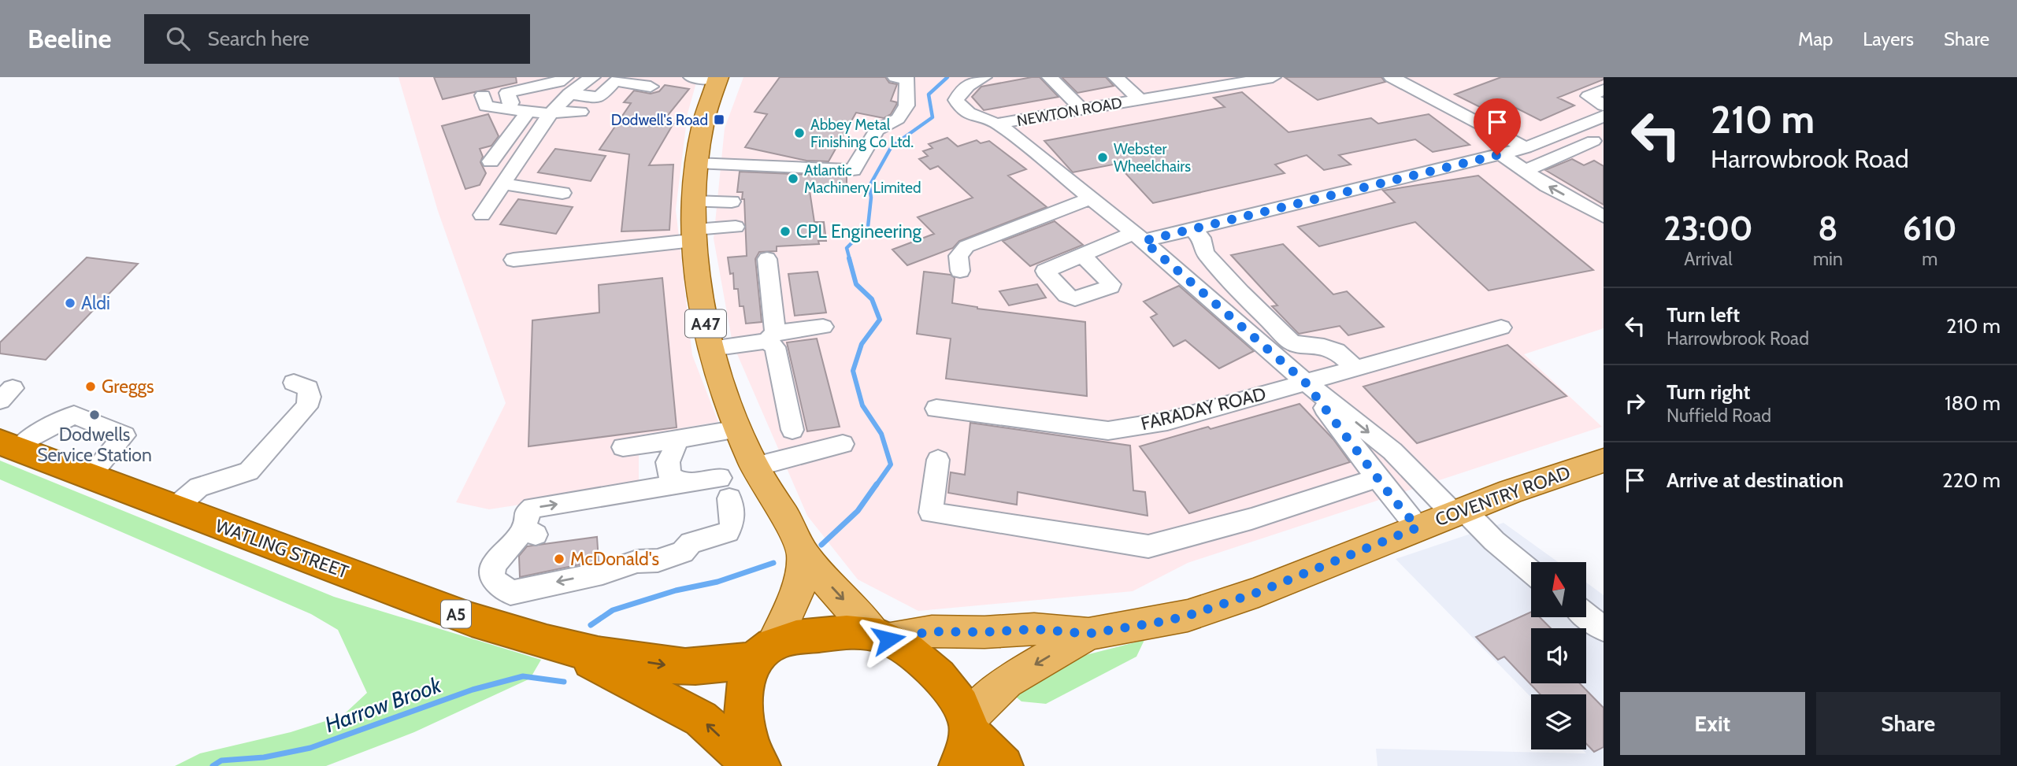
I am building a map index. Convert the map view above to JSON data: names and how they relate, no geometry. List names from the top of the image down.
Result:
{
  "streets": {
    "highway": ["WATLING STREET", "A5"],
    "main road": ["A47", "COVENTRY ROAD"],
    "street": ["NEWTON ROAD", "FARADAY ROAD"]
  },
  "crossings": [
    ["A47", "COVENTRY ROAD"],
    ["A47", "WATLING STREET"],
    ["COVENTRY ROAD", "WATLING STREET"]
  ],
  "water": ["Harrow Brook"],
  "places": {
    "transit": ["Dodwell's Road"],
    "other": [
      "Abbey Metal Finishing Co Ltd.",
      "Webster Wheelchairs",
      "Atlantic Machinery Limited",
      "CPL Engineering",
      "Aldi",
      "Greggs",
      "Dodwells Service Station",
      "McDonald's"
    ]
  },
  "north": "top",
  "page": {
    "header": "Beeline",
    "search": "Search here",
    "nav": ["Map", "Layers", "Share"],
    "turn": ["210 m", "Harrowbrook Road"],
    "eta": [
      "23:00",
      "Arrival",
      "8",
      "min",
      "610",
      "m"
    ],
    "list": [
      {
        "name": "Turn left",
        "note": "Harrowbrook Road",
        "value": "210 m"
      },
      {
        "name": "Turn right",
        "note": "Nuffield Road",
        "value": "180 m"
      },
      {
        "name": "Arrive at destination",
        "value": "220 m"
      }
    ],
    "buttons": ["Exit", "Share"]
  }
}
